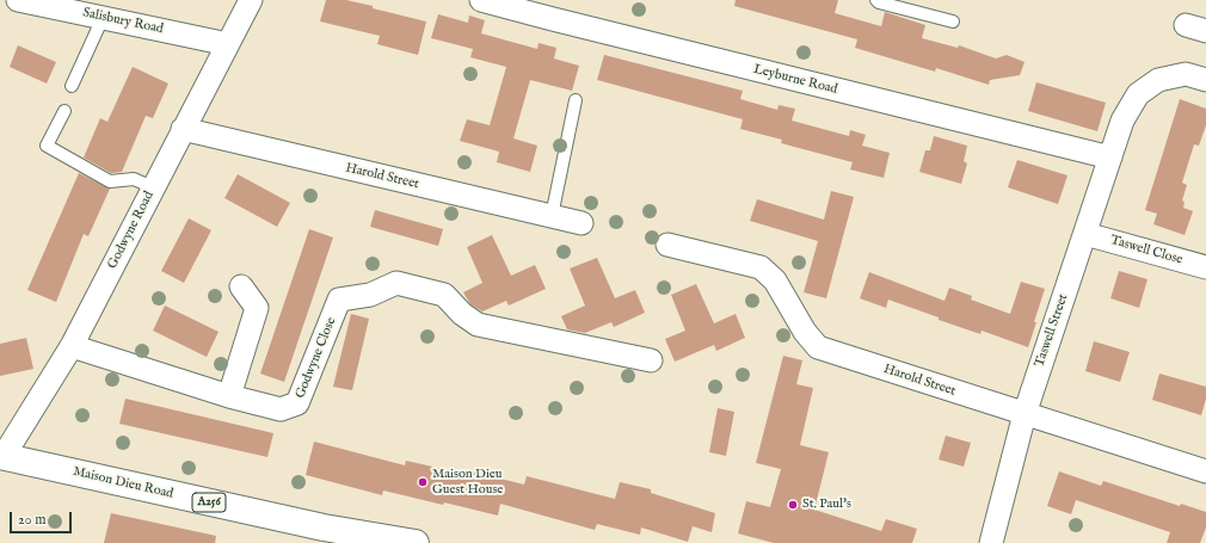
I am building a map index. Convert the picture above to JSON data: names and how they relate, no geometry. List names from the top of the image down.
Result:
{
  "streets": {
    "main road": ["Maison Dieu Road", "A256"],
    "street": [
      "Salisbury Road",
      "Leyburne Road",
      "Harold Street",
      "Godwyne Road",
      "Taswell Close",
      "Taswell Street",
      "Godwyne Close"
    ]
  },
  "crossings": [
    ["Salisbury Road", "Godwyne Road"],
    ["Leyburne Road", "Taswell Street"],
    ["Harold Street", "Godwyne Road"],
    ["Harold Street", "Taswell Street"],
    ["Godwyne Road", "Godwyne Close"],
    ["Godwyne Road", "Maison Dieu Road"],
    ["Taswell Close", "Taswell Street"]
  ],
  "places": ["Maison Dieu Guest House", "St. Paul's"],
  "scale_bar": "20 m"
}
